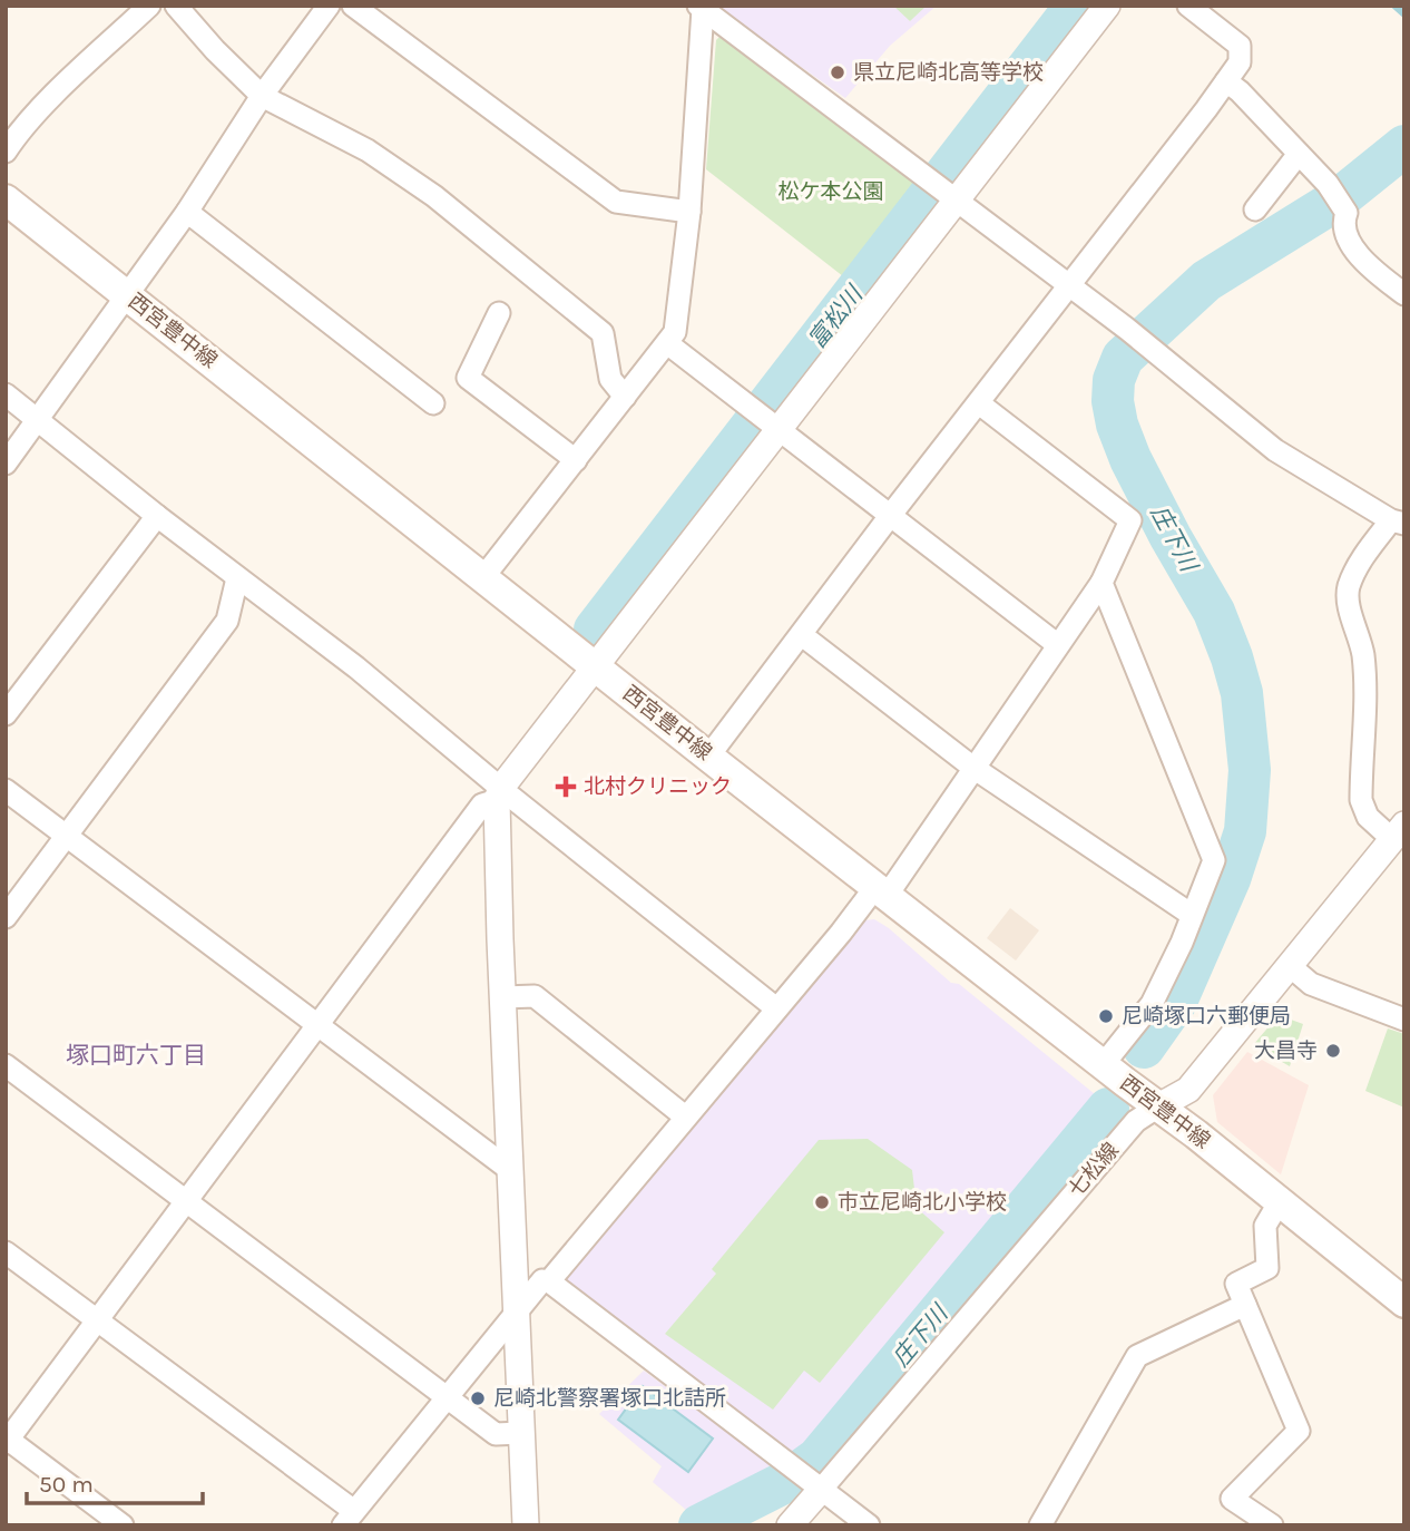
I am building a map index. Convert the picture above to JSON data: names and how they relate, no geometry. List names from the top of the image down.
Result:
{
  "streets": {
    "main road": ["西宮豊中線"],
    "street": ["七松線"]
  },
  "crossings": [
    ["西宮豊中線", "七松線"]
  ],
  "districts": ["塚口町六丁目"],
  "water": ["富松川", "庄下川"],
  "parks": ["松ケ本公園"],
  "places": {
    "other": [
      "県立尼崎北高等学校",
      "尼崎塚口六郵便局",
      "大昌寺",
      "市立尼崎北小学校",
      "尼崎北警察署塚口北詰所"
    ],
    "health": ["北村クリニック"]
  },
  "scale_bar": "50 m"
}
